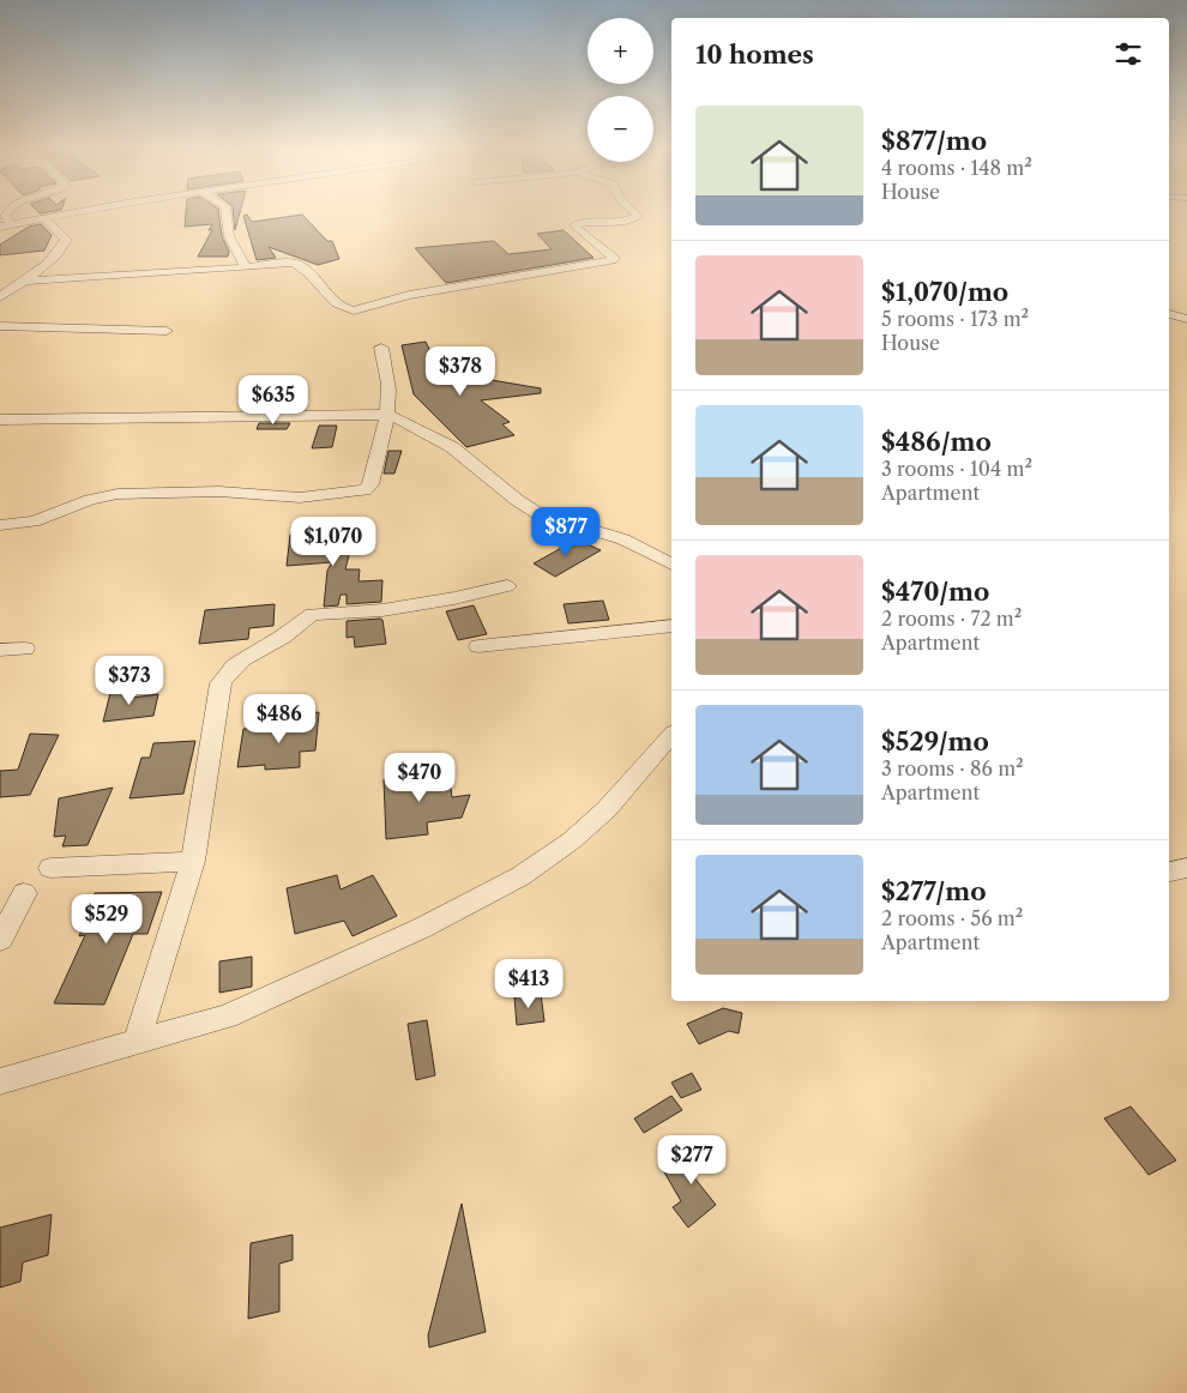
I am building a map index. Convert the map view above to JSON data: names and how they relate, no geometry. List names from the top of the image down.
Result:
{
  "page": {
    "map_buttons": ["+", "−"],
    "heading": "10 homes",
    "list": [
      {
        "name": "$877/mo",
        "note": "4 rooms · 148 m² · House"
      },
      {
        "name": "$1,070/mo",
        "note": "5 rooms · 173 m² · House"
      },
      {
        "name": "$486/mo",
        "note": "3 rooms · 104 m² · Apartment"
      },
      {
        "name": "$470/mo",
        "note": "2 rooms · 72 m² · Apartment"
      },
      {
        "name": "$529/mo",
        "note": "3 rooms · 86 m² · Apartment"
      },
      {
        "name": "$277/mo",
        "note": "2 rooms · 56 m² · Apartment"
      }
    ],
    "price": [
      "$378",
      "$635",
      "$877",
      "$1,070",
      "$373",
      "$486",
      "$470",
      "$529",
      "$413",
      "$277"
    ]
  }
}
